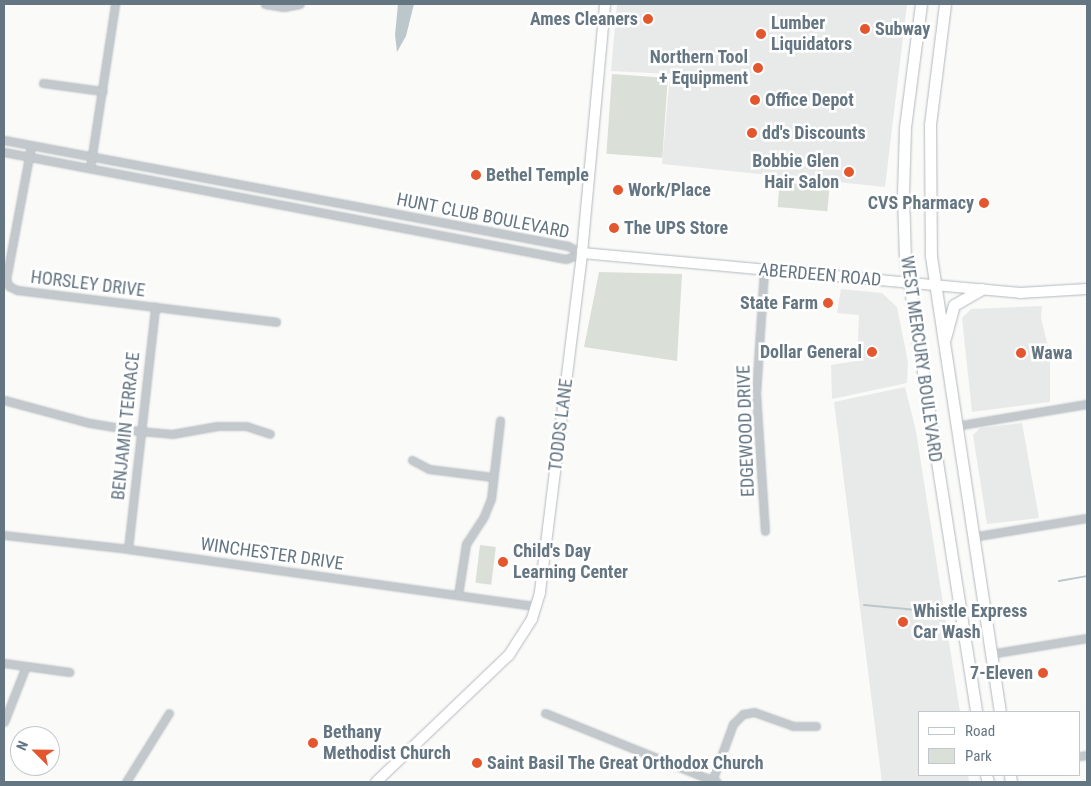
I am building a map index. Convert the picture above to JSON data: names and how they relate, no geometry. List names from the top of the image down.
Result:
{
  "streets": {
    "highway": ["WEST MERCURY BOULEVARD"],
    "main road": ["ABERDEEN ROAD", "TODDS LANE"],
    "street": [
      "HUNT CLUB BOULEVARD",
      "HORSLEY DRIVE",
      "BENJAMIN TERRACE",
      "EDGEWOOD DRIVE",
      "WINCHESTER DRIVE"
    ]
  },
  "crossings": [
    ["HUNT CLUB BOULEVARD", "ABERDEEN ROAD"],
    ["HUNT CLUB BOULEVARD", "HORSLEY DRIVE"],
    ["HUNT CLUB BOULEVARD", "TODDS LANE"],
    ["ABERDEEN ROAD", "WEST MERCURY BOULEVARD"],
    ["ABERDEEN ROAD", "TODDS LANE"],
    ["ABERDEEN ROAD", "EDGEWOOD DRIVE"],
    ["HORSLEY DRIVE", "BENJAMIN TERRACE"],
    ["TODDS LANE", "WINCHESTER DRIVE"],
    ["BENJAMIN TERRACE", "WINCHESTER DRIVE"]
  ],
  "places": [
    "Ames Cleaners",
    "Subway",
    "Lumber Liquidators",
    "Northern Tool + Equipment",
    "Office Depot",
    "dd's Discounts",
    "Bobbie Glen Hair Salon",
    "Bethel Temple",
    "Work/Place",
    "CVS Pharmacy",
    "The UPS Store",
    "State Farm",
    "Dollar General",
    "Wawa",
    "Child's Day Learning Center",
    "Whistle Express Car Wash",
    "7-Eleven",
    "Bethany Methodist Church",
    "Saint Basil The Great Orthodox Church"
  ],
  "legend": ["Road", "Park"],
  "north": "top left"
}
